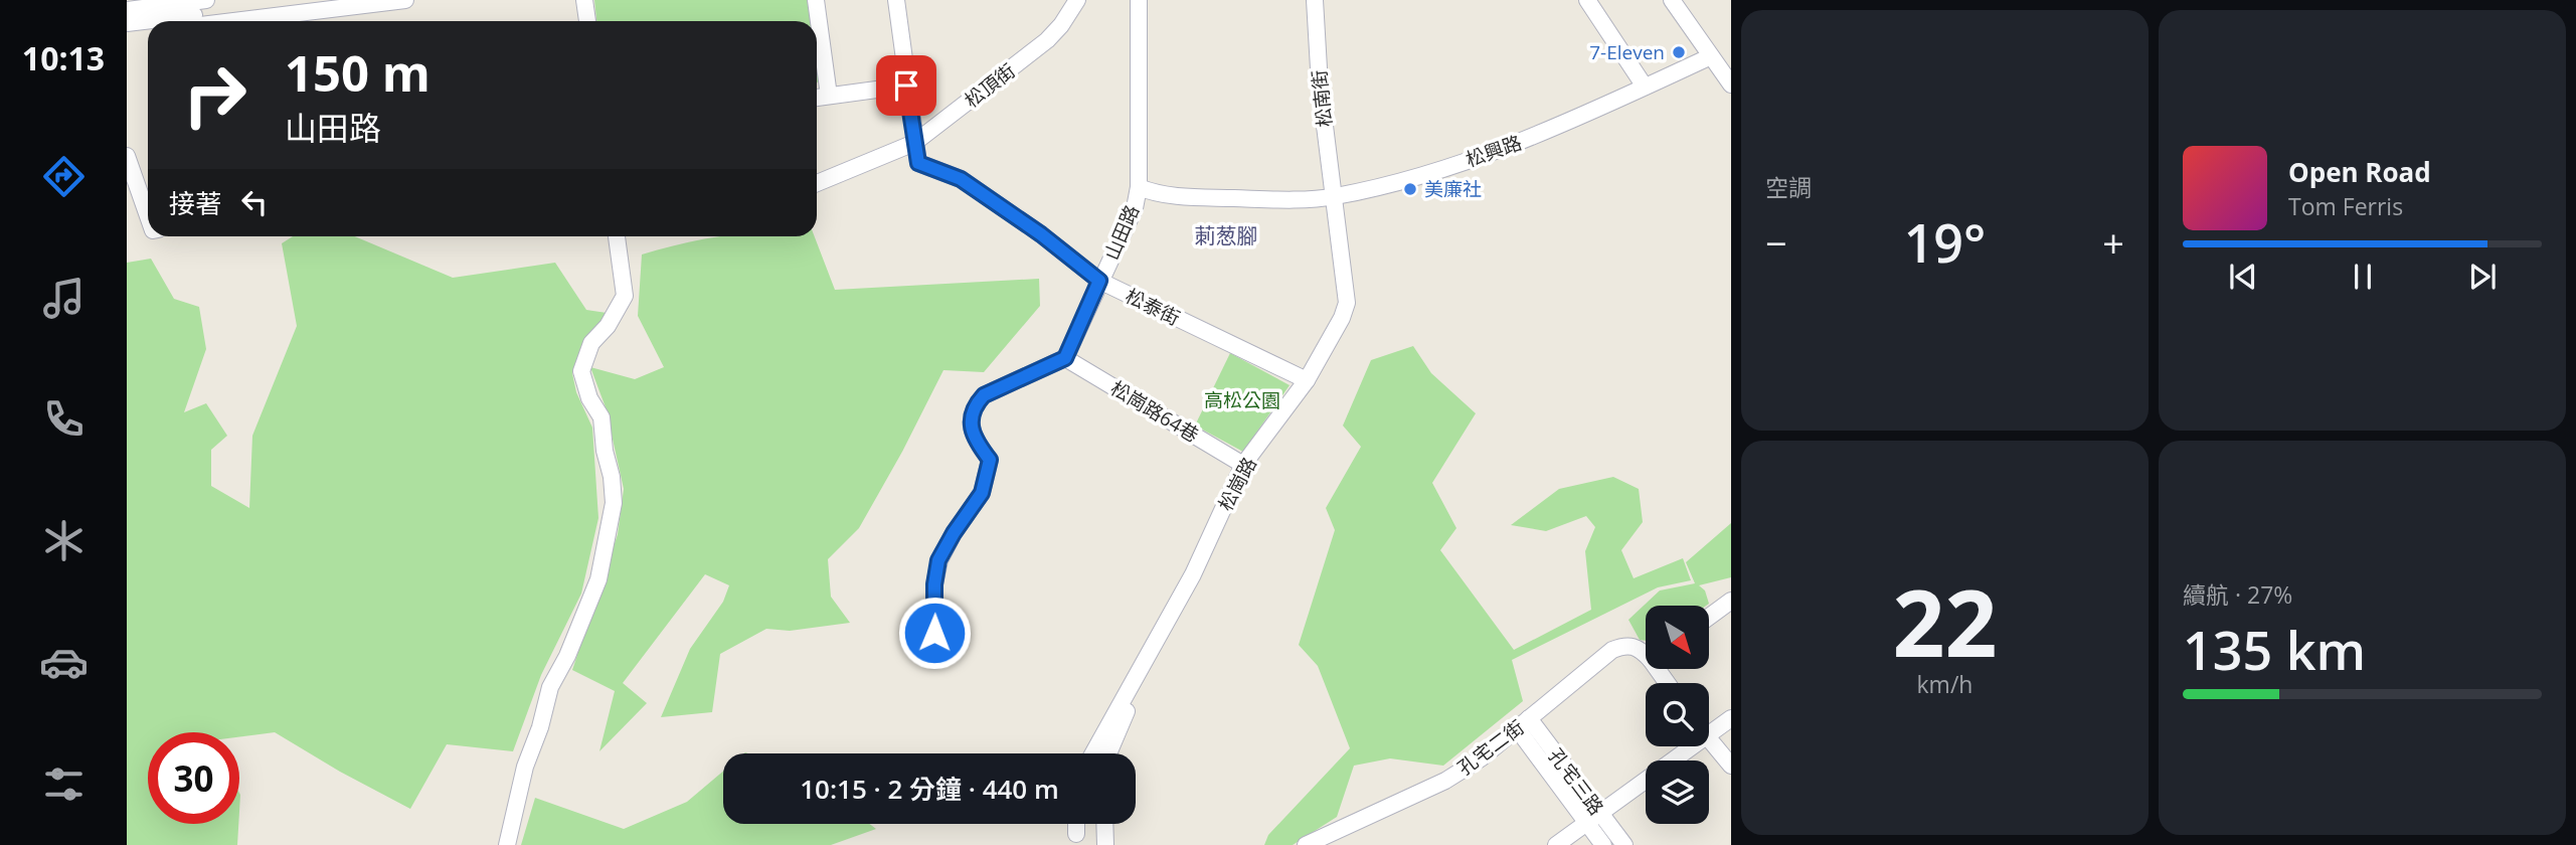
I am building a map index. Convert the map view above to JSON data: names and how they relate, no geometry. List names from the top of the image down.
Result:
{
  "streets": {
    "street": [
      "松頂街",
      "松南街",
      "松興路",
      "山田路",
      "松泰街",
      "松崗路64巷",
      "松崗路",
      "孔宅二街",
      "孔宅三路"
    ]
  },
  "crossings": [
    ["松頂街", "松泰街"],
    ["松南街", "松興路"],
    ["松南街", "松崗路"],
    ["松興路", "山田路"],
    ["松興路", "松崗路"],
    ["山田路", "松泰街"],
    ["山田路", "松崗路64巷"],
    ["松泰街", "松崗路"],
    ["松崗路64巷", "松崗路"],
    ["孔宅二街", "孔宅三路"]
  ],
  "districts": ["莿葱腳"],
  "parks": ["高松公園"],
  "places": ["7-Eleven", "美廉社"],
  "north": "bottom right",
  "page": {
    "tabs": "10:13",
    "tile": [
      "空調",
      ["22", "km/h"],
      ["續航 · 27%", "135 km"]
    ],
    "turn": ["150 m", "山田路"],
    "song": ["Open Road", "Tom Ferris"],
    "then": "接著",
    "heat": ["−", "19°", "+"],
    "limit": "30",
    "trip": "10:15 · 2 分鐘 · 440 m"
  }
}
